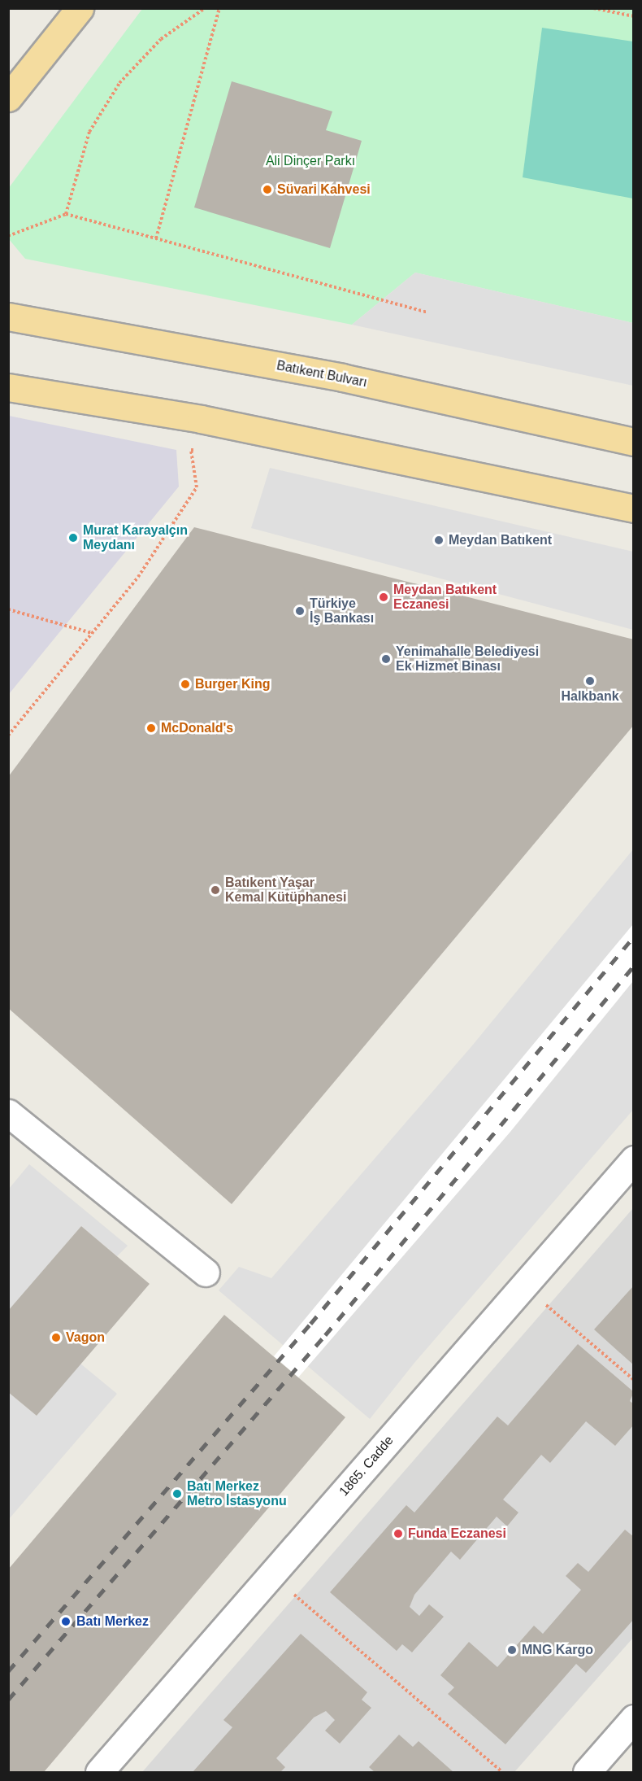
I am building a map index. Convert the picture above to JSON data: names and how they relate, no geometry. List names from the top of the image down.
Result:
{
  "streets": {
    "main road": ["Batıkent Bulvarı"],
    "street": ["1865. Cadde"]
  },
  "parks": ["Ali Dinçer Parkı"],
  "places": [
    "Süvari Kahvesi",
    "Murat Karayalçın Meydanı",
    "Meydan Batıkent",
    "Meydan Batıkent Eczanesi",
    "Türkiye İş Bankası",
    "Yenimahalle Belediyesi Ek Hizmet Binası",
    "Halkbank",
    "Burger King",
    "McDonald's",
    "Batıkent Yaşar Kemal Kütüphanesi",
    "Vagon",
    "Batı Merkez Metro İstasyonu",
    "Funda Eczanesi",
    "Batı Merkez",
    "MNG Kargo"
  ]
}
